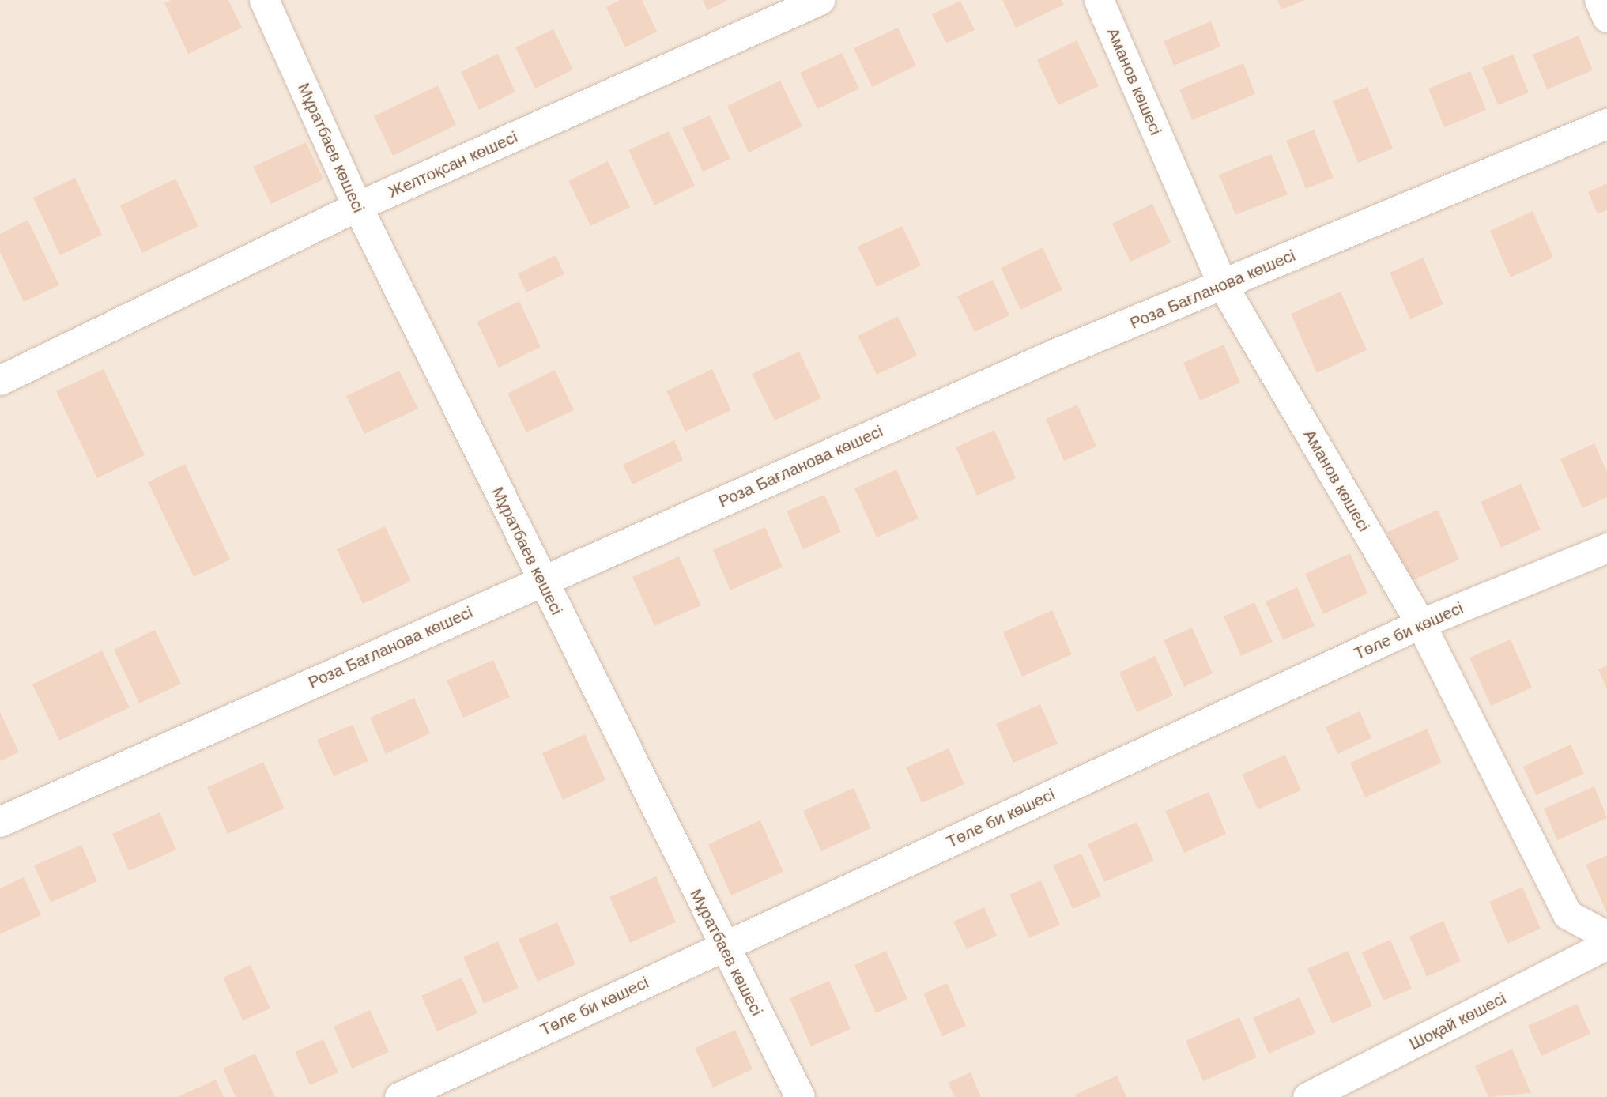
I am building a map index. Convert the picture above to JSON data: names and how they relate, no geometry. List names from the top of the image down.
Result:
{
  "streets": {
    "street": [
      "Аманов көшесі",
      "Мұратбаев көшесі",
      "Желтоқсан көшесі",
      "Роза Бағланова көшесі",
      "Төле би көшесі",
      "Шоқай көшесі"
    ]
  },
  "crossings": [
    ["Аманов көшесі", "Роза Бағланова көшесі"],
    ["Аманов көшесі", "Төле би көшесі"],
    ["Мұратбаев көшесі", "Желтоқсан көшесі"],
    ["Мұратбаев көшесі", "Роза Бағланова көшесі"],
    ["Мұратбаев көшесі", "Төле би көшесі"]
  ]
}
